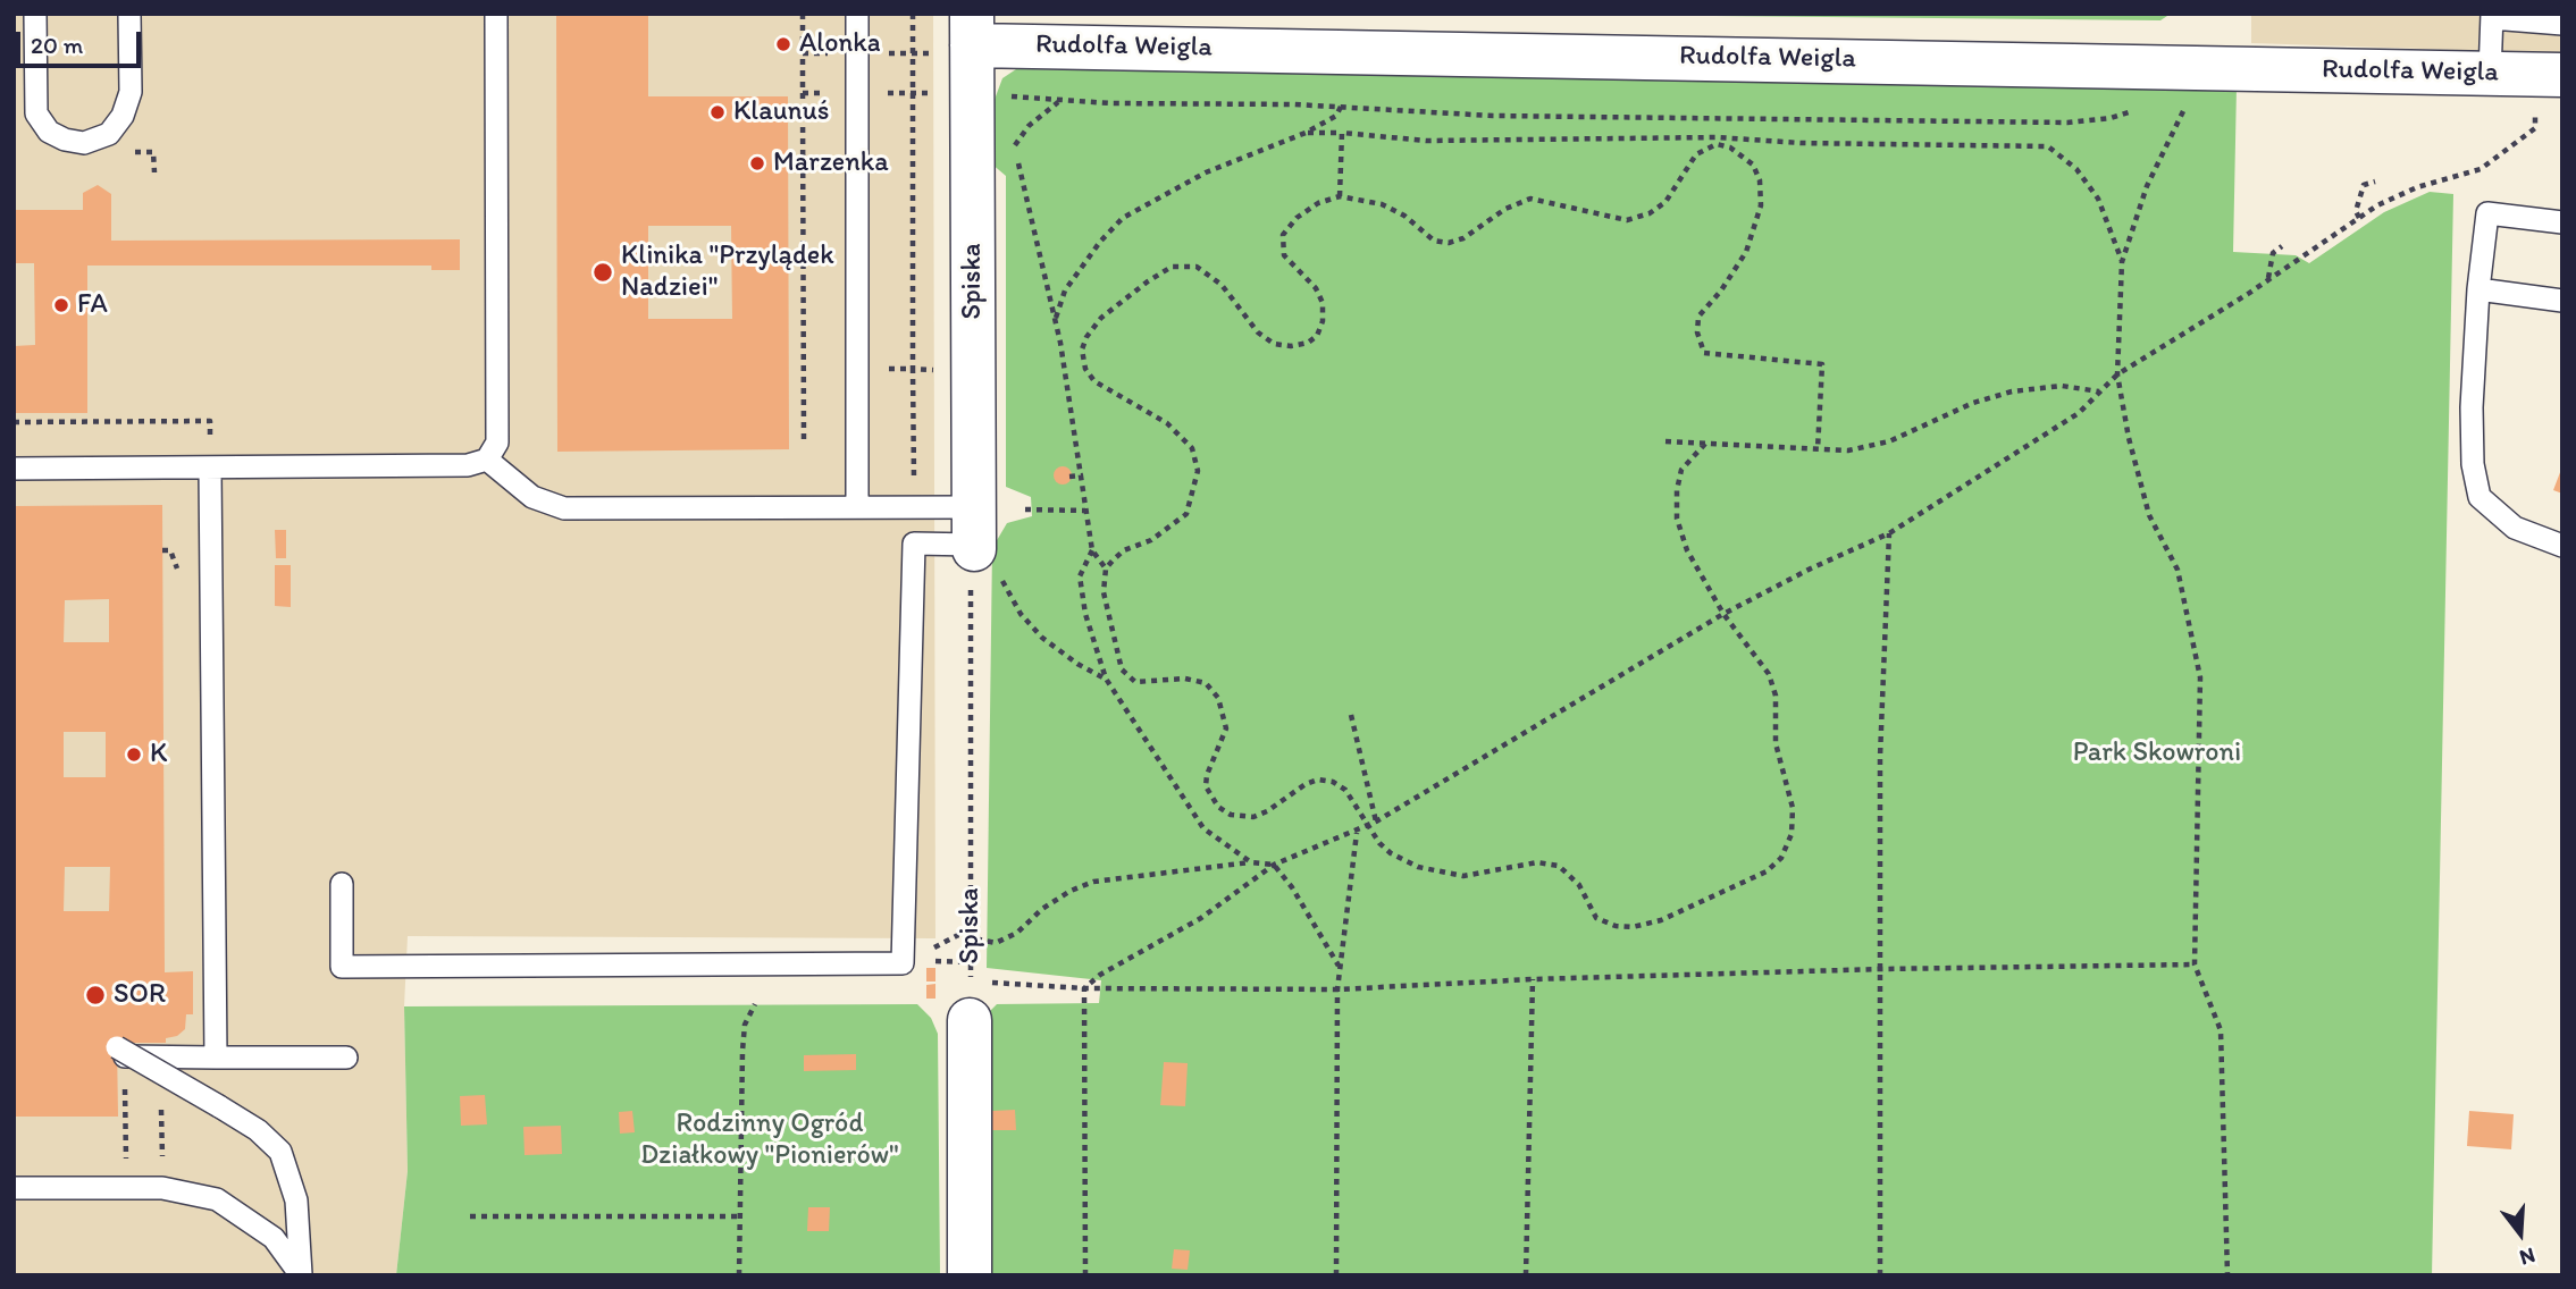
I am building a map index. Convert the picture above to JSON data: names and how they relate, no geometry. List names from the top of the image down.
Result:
{
  "streets": {
    "street": ["Rudolfa Weigla", "Spiska"]
  },
  "crossings": [
    ["Rudolfa Weigla", "Spiska"]
  ],
  "parks": ["Park Skowroni", "Rodzinny Ogród Działkowy \"Pionierów\""],
  "places": [
    "Alonka",
    "Klaunuś",
    "Marzenka",
    "Klinika \"Przylądek Nadziei\"",
    "FA",
    "K",
    "SOR"
  ],
  "scale_bar": "20 m",
  "north": "bottom"
}
